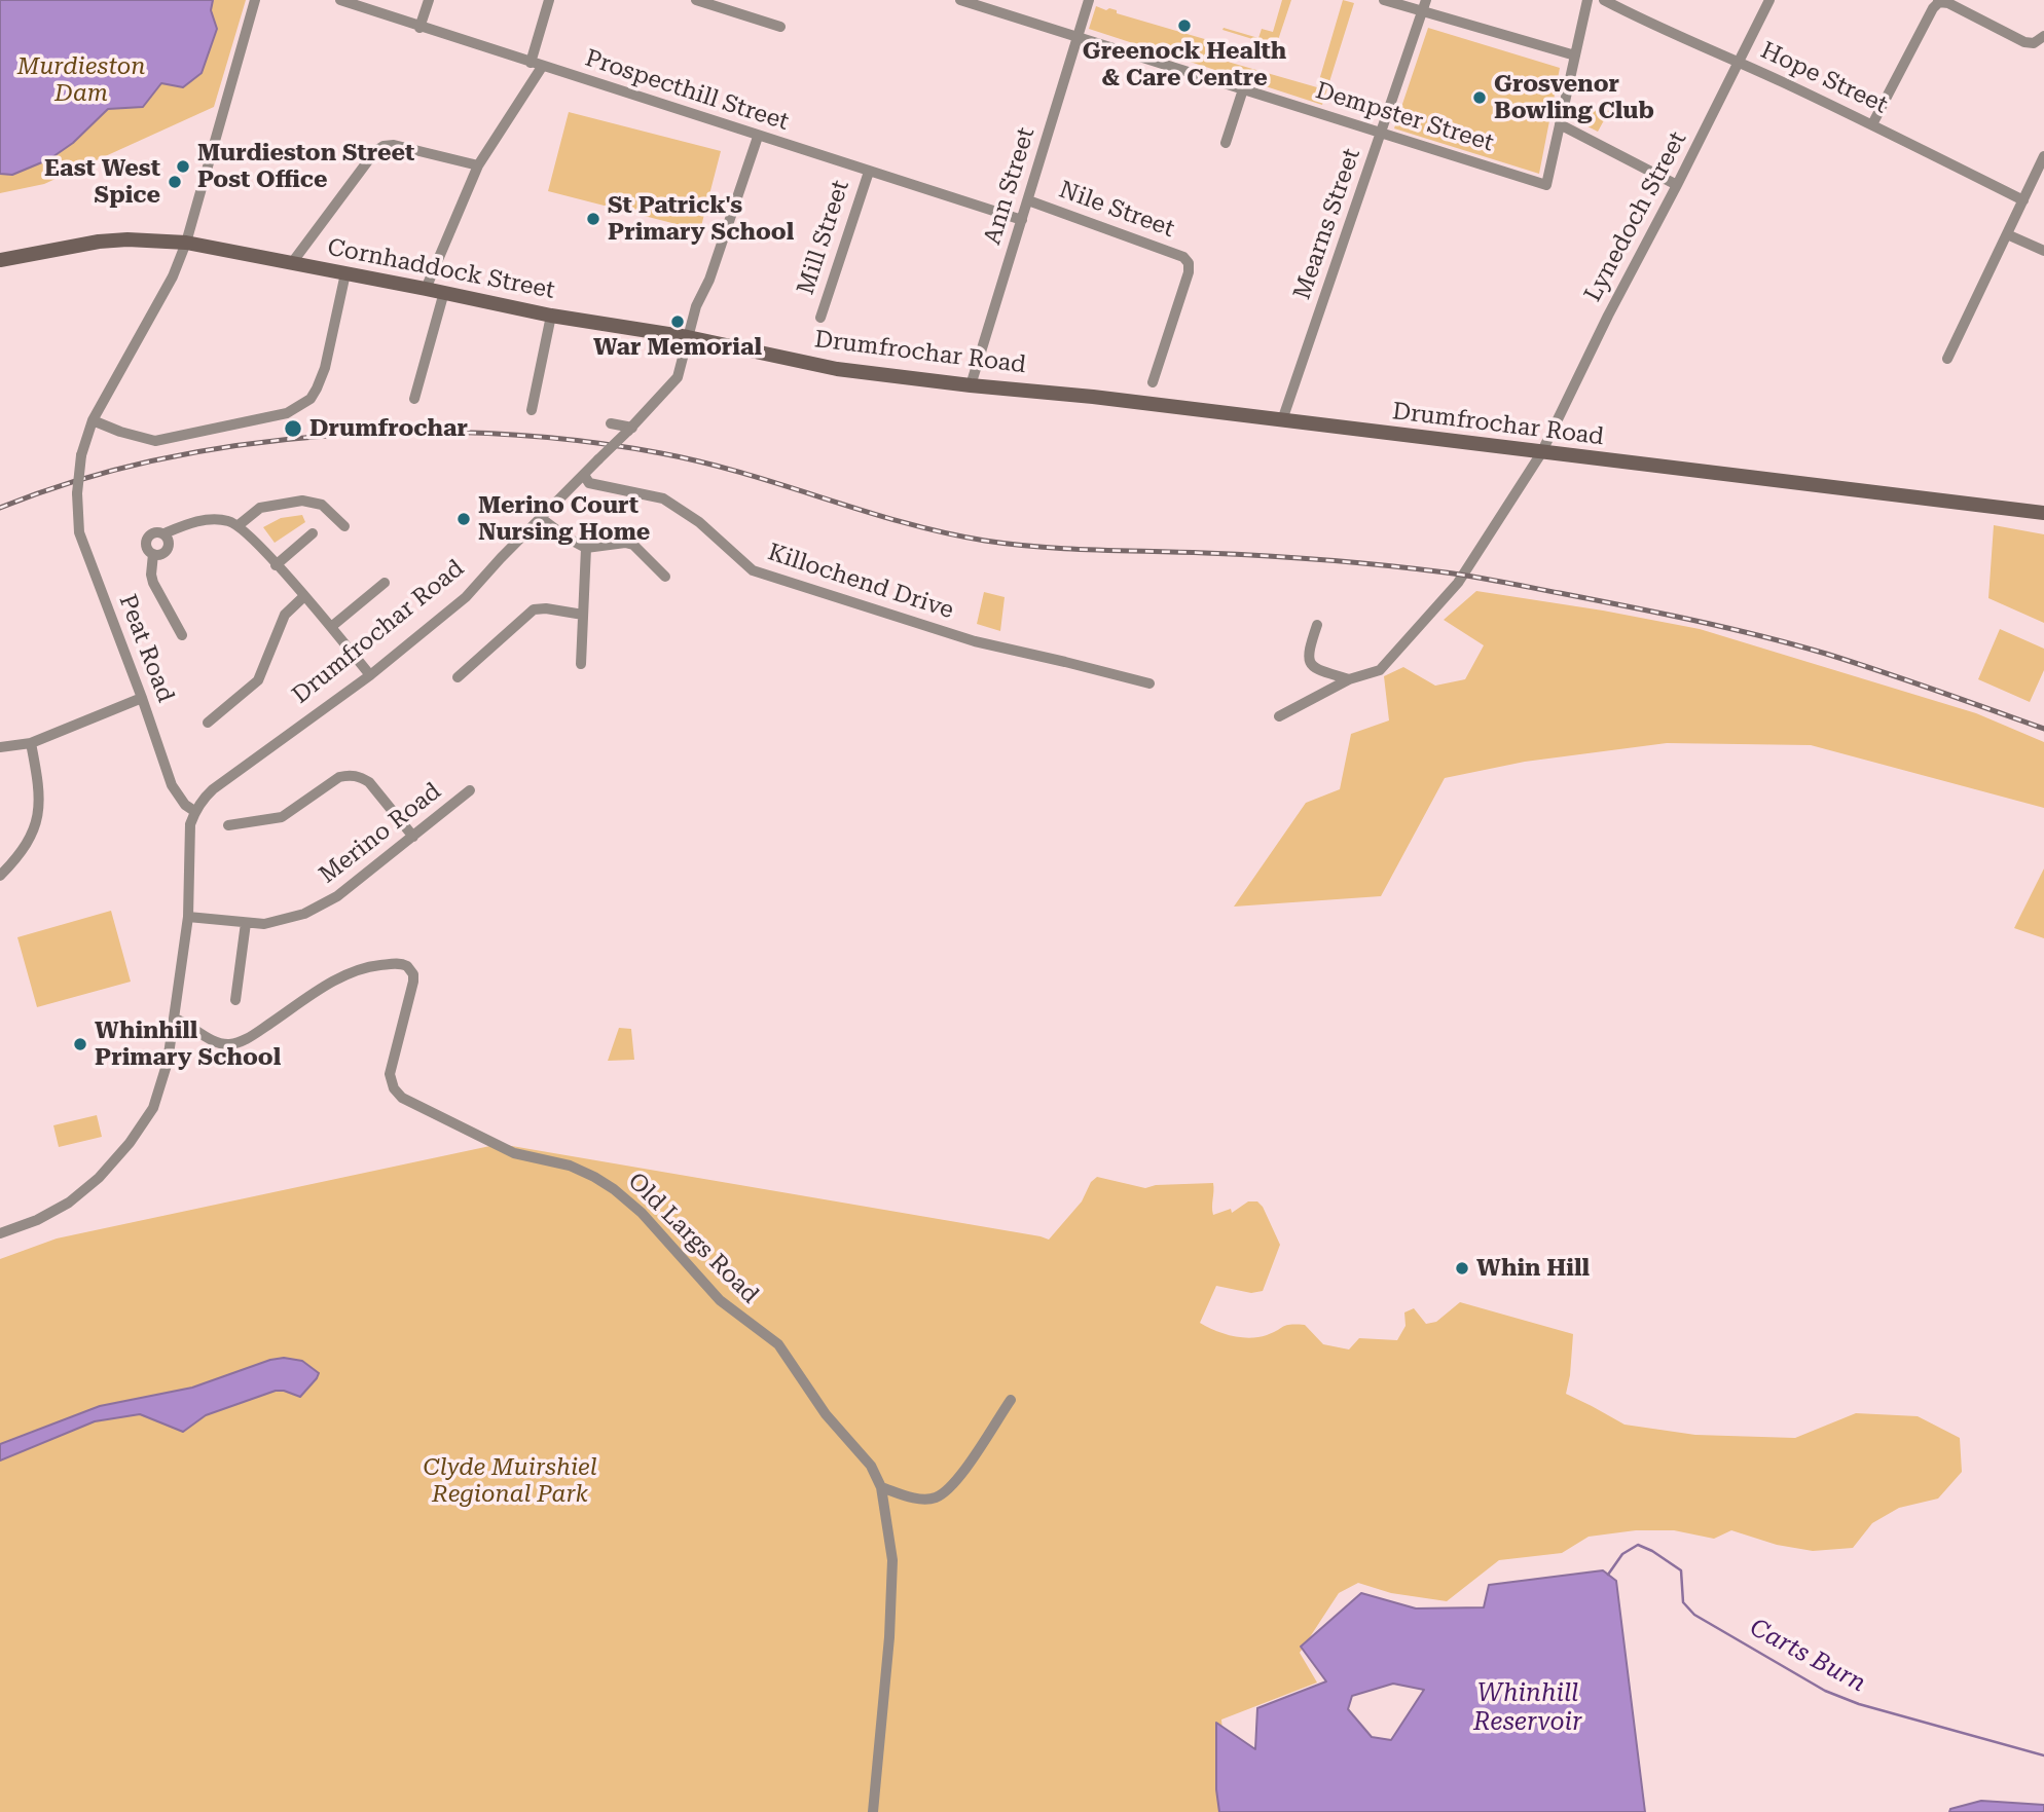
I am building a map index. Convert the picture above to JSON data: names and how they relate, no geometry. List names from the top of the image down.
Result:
{
  "streets": {
    "main road": ["Cornhaddock Street", "Drumfrochar Road"],
    "street": [
      "Hope Street",
      "Prospecthill Street",
      "Dempster Street",
      "Ann Street",
      "Nile Street",
      "Lynedoch Street",
      "Mearns Street",
      "Mill Street",
      "Killochend Drive",
      "Peat Road",
      "Merino Road",
      "Old Largs Road"
    ]
  },
  "crossings": [
    ["Hope Street", "Lynedoch Street"],
    ["Prospecthill Street", "Ann Street"],
    ["Prospecthill Street", "Mill Street"],
    ["Dempster Street", "Ann Street"],
    ["Dempster Street", "Mearns Street"],
    ["Ann Street", "Nile Street"],
    ["Ann Street", "Drumfrochar Road"],
    ["Lynedoch Street", "Drumfrochar Road"],
    ["Mearns Street", "Drumfrochar Road"],
    ["Cornhaddock Street", "Drumfrochar Road"],
    ["Cornhaddock Street", "Peat Road"],
    ["Drumfrochar Road", "Killochend Drive"],
    ["Drumfrochar Road", "Peat Road"]
  ],
  "water": ["Carts Burn", "Whinhill Reservoir"],
  "parks": ["Murdieston Dam", "Clyde Muirshiel Regional Park"],
  "places": [
    "Greenock Health & Care Centre",
    "Grosvenor Bowling Club",
    "Murdieston Street Post Office",
    "East West Spice",
    "St Patrick's Primary School",
    "War Memorial",
    "Drumfrochar",
    "Merino Court Nursing Home",
    "Whinhill Primary School",
    "Whin Hill"
  ]
}
